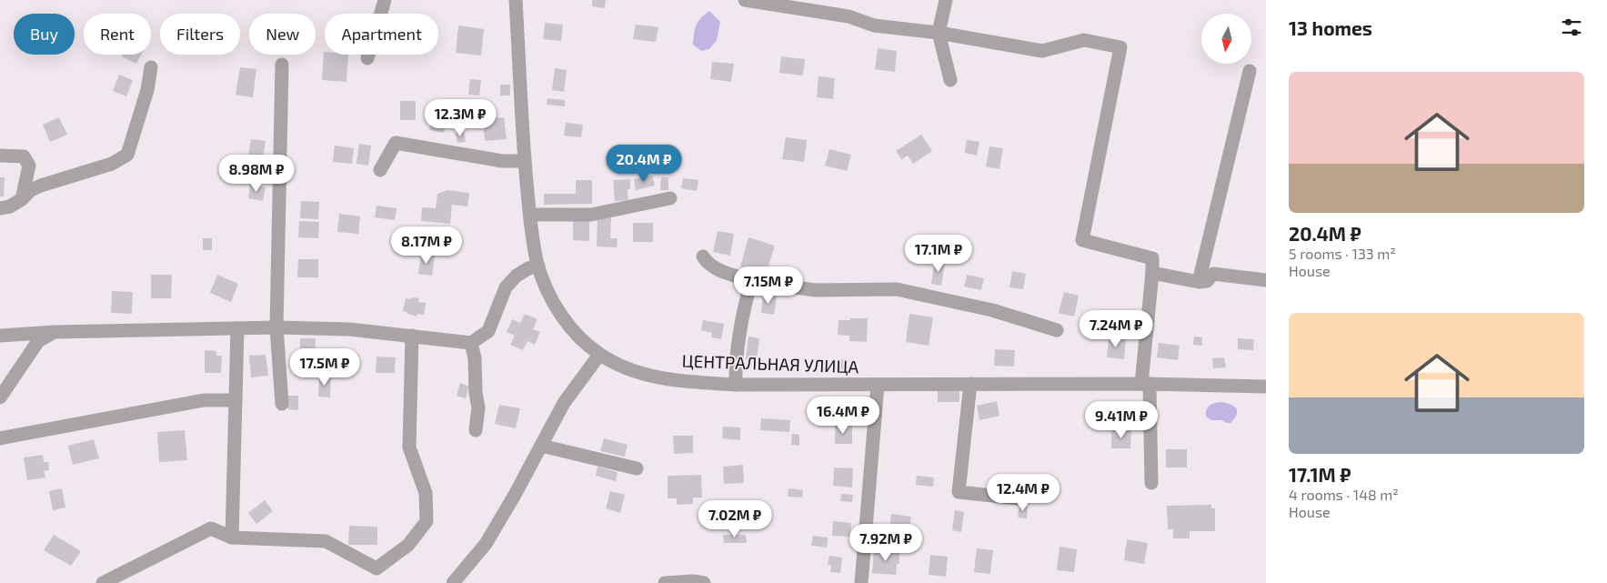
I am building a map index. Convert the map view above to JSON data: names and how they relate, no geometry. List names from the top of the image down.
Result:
{
  "streets": {
    "street": ["ЦЕНТРАЛЬНАЯ УЛИЦА"]
  },
  "north": "bottom",
  "page": {
    "heading": "13 homes",
    "chip": [
      "Buy",
      "Rent",
      "Filters",
      "New",
      "Apartment"
    ],
    "list": [
      {
        "name": "20.4M ₽",
        "note": "5 rooms · 133 m² · House"
      },
      {
        "name": "17.1M ₽",
        "note": "4 rooms · 148 m² · House"
      }
    ],
    "price": [
      "12.3M ₽",
      "20.4M ₽",
      "8.98M ₽",
      "8.17M ₽",
      "17.1M ₽",
      "7.15M ₽",
      "7.24M ₽",
      "17.5M ₽",
      "16.4M ₽",
      "9.41M ₽",
      "12.4M ₽",
      "7.02M ₽",
      "7.92M ₽"
    ]
  }
}
